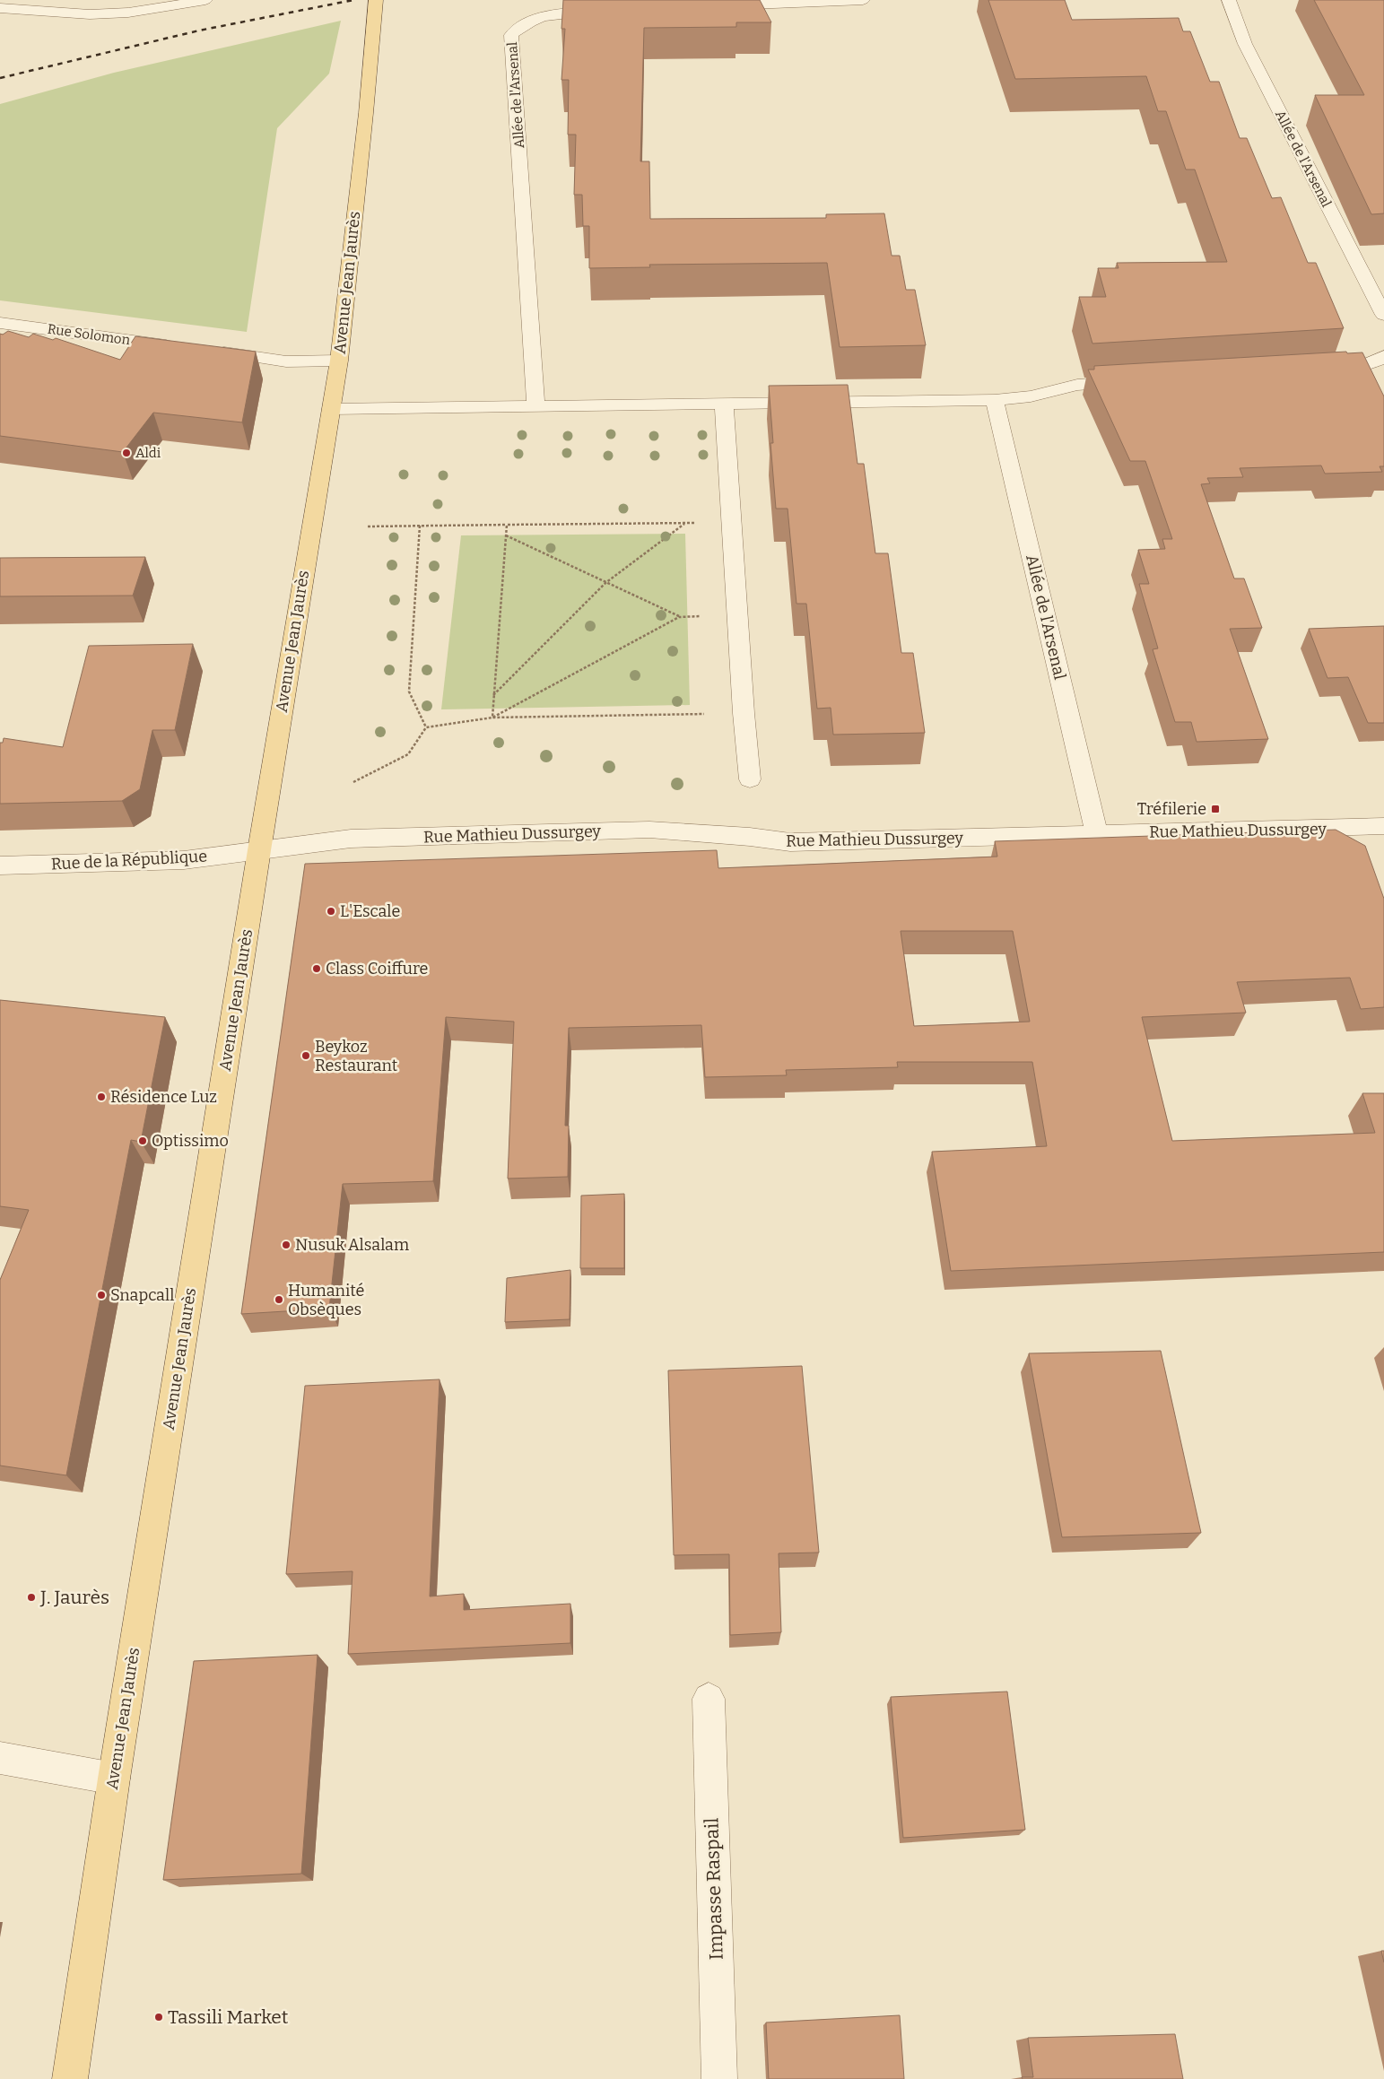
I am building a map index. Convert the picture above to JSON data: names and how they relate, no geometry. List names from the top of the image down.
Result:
{
  "streets": {
    "main road": ["Avenue Jean Jaurès"],
    "street": [
      "Allée de l'Arsenal",
      "Rue Solomon",
      "Rue Mathieu Dussurgey",
      "Rue de la République",
      "Impasse Raspail"
    ]
  },
  "crossings": [
    ["Allée de l'Arsenal", "Rue Mathieu Dussurgey"],
    ["Avenue Jean Jaurès", "Rue Mathieu Dussurgey"],
    ["Avenue Jean Jaurès", "Rue de la République"],
    ["Rue Mathieu Dussurgey", "Rue de la République"]
  ],
  "places": {
    "other": [
      "Aldi",
      "L'Escale",
      "Class Coiffure",
      "Beykoz Restaurant",
      "Résidence Luz",
      "Optissimo",
      "Nusuk Alsalam",
      "Snapcall",
      "Humanité Obsèques",
      "J. Jaurès",
      "Tassili Market"
    ],
    "transit": ["Tréfilerie"]
  }
}
